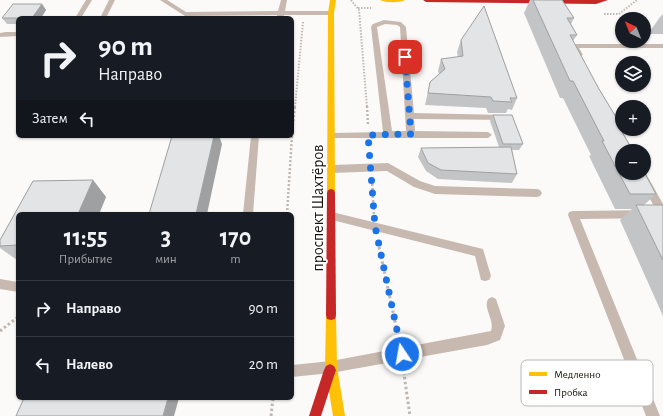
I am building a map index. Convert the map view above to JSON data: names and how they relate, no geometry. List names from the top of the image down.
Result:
{
  "streets": {
    "street": ["проспект Шахтёров"]
  },
  "legend": ["Медленно", "Пробка"],
  "north": "top left",
  "page": {
    "map_buttons": ["+", "−"],
    "turn": ["90 m", "Направо"],
    "then": "Затем",
    "eta": [
      "11:55",
      "Прибытие",
      "3",
      "мин",
      "170",
      "m"
    ],
    "list": [
      {
        "name": "Направо",
        "value": "90 m"
      },
      {
        "name": "Налево",
        "value": "20 m"
      }
    ]
  }
}
